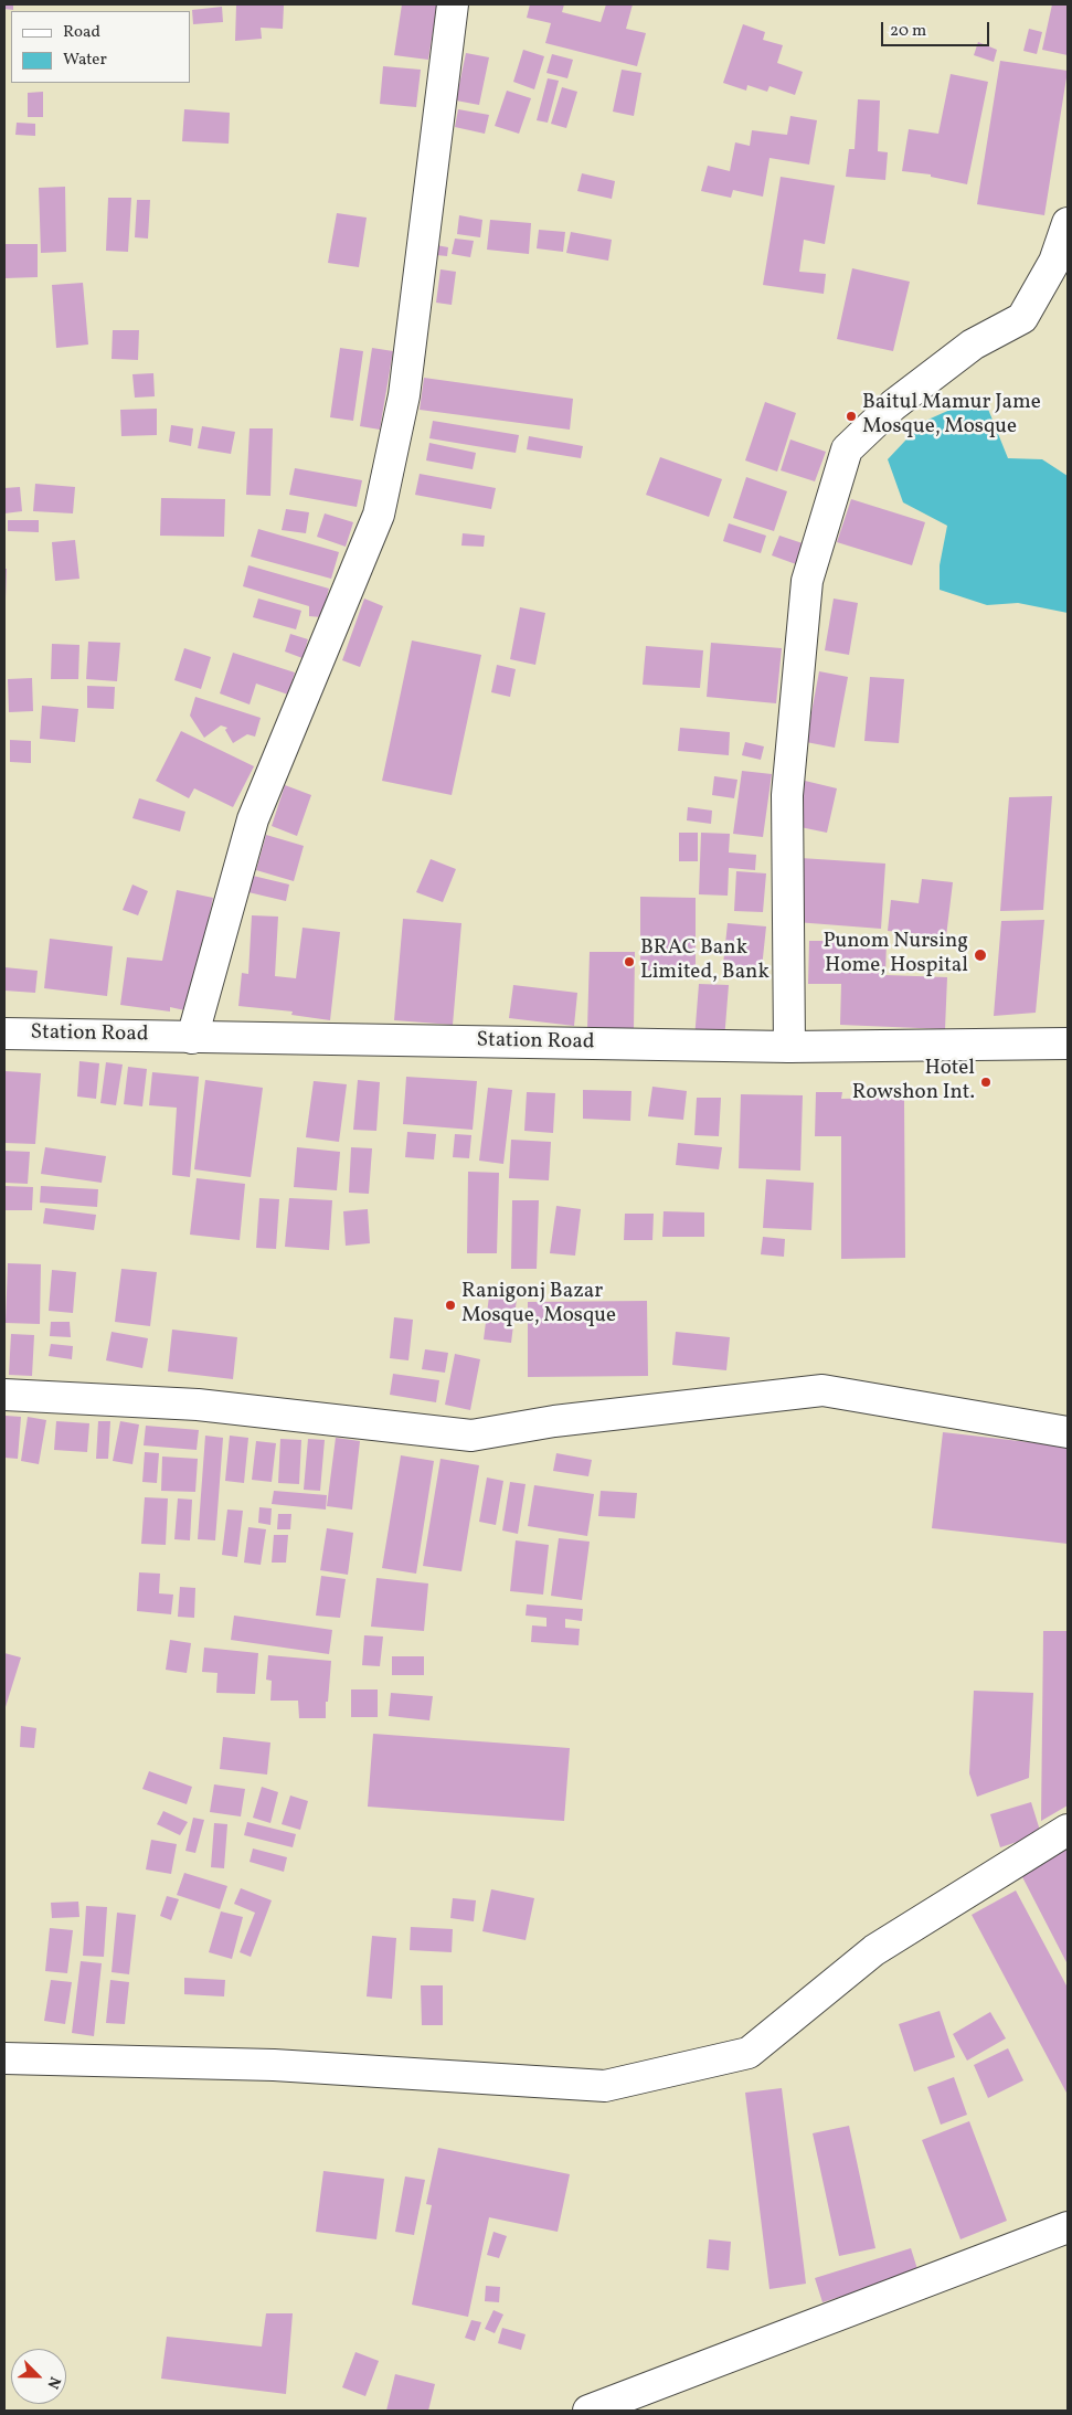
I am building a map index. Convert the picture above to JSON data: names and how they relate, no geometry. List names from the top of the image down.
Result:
{
  "streets": {
    "street": ["Station Road"]
  },
  "places": [
    "Baitul Mamur Jame Mosque, Mosque",
    "Punom Nursing Home, Hospital",
    "BRAC Bank Limited, Bank",
    "Hotel Rowshon Int.",
    "Ranigonj Bazar Mosque, Mosque"
  ],
  "legend": ["Road", "Water"],
  "scale_bar": "20 m",
  "north": "bottom right"
}
